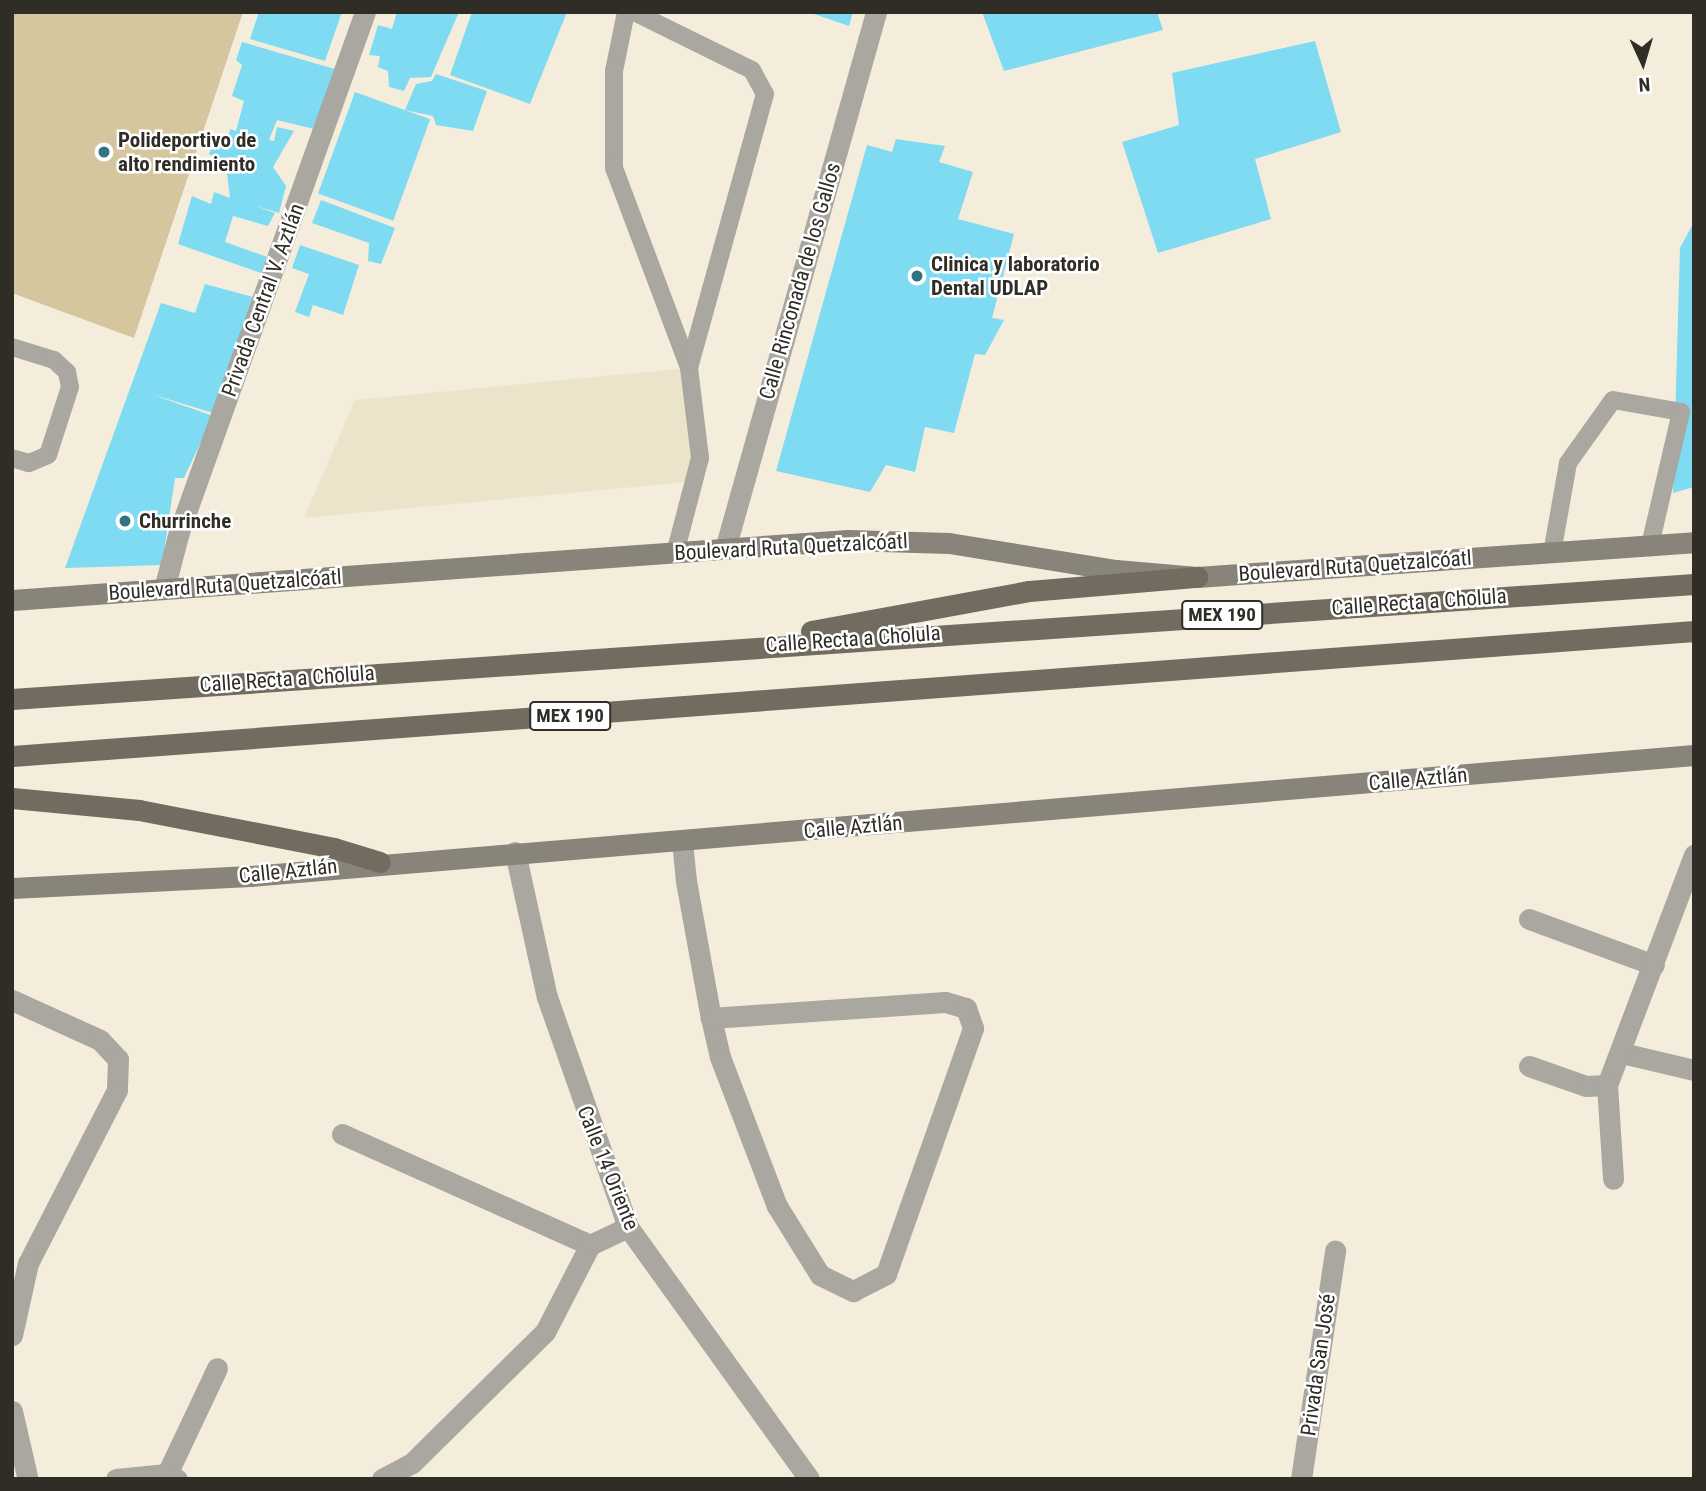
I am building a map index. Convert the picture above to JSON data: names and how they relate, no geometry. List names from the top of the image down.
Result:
{
  "streets": {
    "main road": [
      "Boulevard Ruta Quetzalcóatl",
      "Calle Recta a Cholula",
      "MEX 190",
      "Calle Aztlán"
    ],
    "street": [
      "Calle Rinconada de los Gallos",
      "Privada Central V. Aztlán",
      "Calle 14 Oriente",
      "Privada San José"
    ]
  },
  "crossings": [
    ["Calle Rinconada de los Gallos", "Boulevard Ruta Quetzalcóatl"],
    ["Privada Central V. Aztlán", "Boulevard Ruta Quetzalcóatl"],
    ["Calle Aztlán", "Calle 14 Oriente"]
  ],
  "places": ["Polideportivo de alto rendimiento", "Clinica y laboratorio Dental UDLAP", "Churrinche"],
  "north": "bottom"
}
